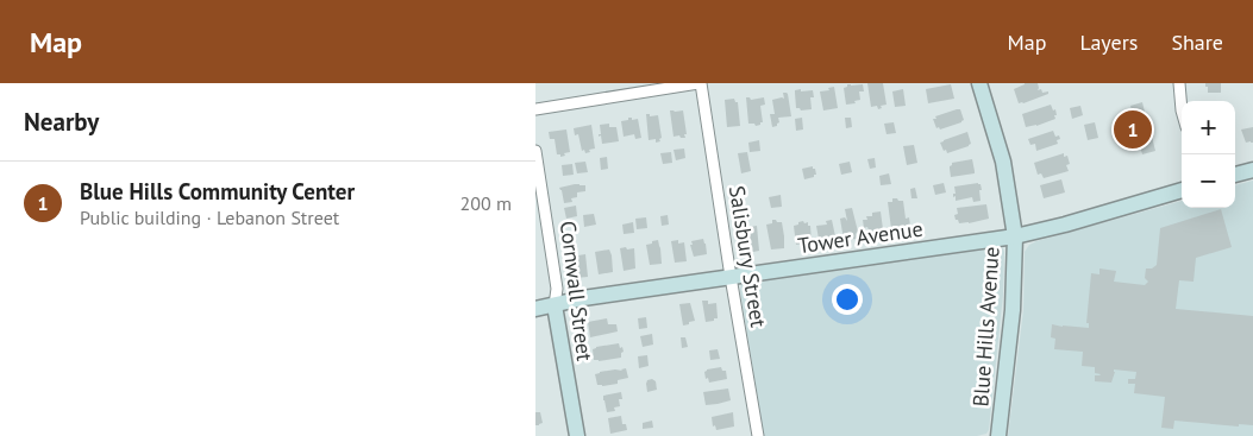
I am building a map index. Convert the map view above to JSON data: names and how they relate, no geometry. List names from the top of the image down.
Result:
{
  "streets": {
    "main road": ["Tower Avenue", "Cornwall Street", "Blue Hills Avenue"],
    "street": ["Salisbury Street"]
  },
  "crossings": [
    ["Tower Avenue", "Salisbury Street"],
    ["Tower Avenue", "Cornwall Street"],
    ["Tower Avenue", "Blue Hills Avenue"]
  ],
  "page": {
    "header": "Map",
    "nav": ["Map", "Layers", "Share"],
    "heading": "Nearby",
    "map_buttons": ["+", "−"],
    "pins": "1",
    "list": [
      {
        "mark": "1",
        "name": "Blue Hills Community Center",
        "note": "Public building · Lebanon Street",
        "value": "200 m"
      }
    ]
  }
}
